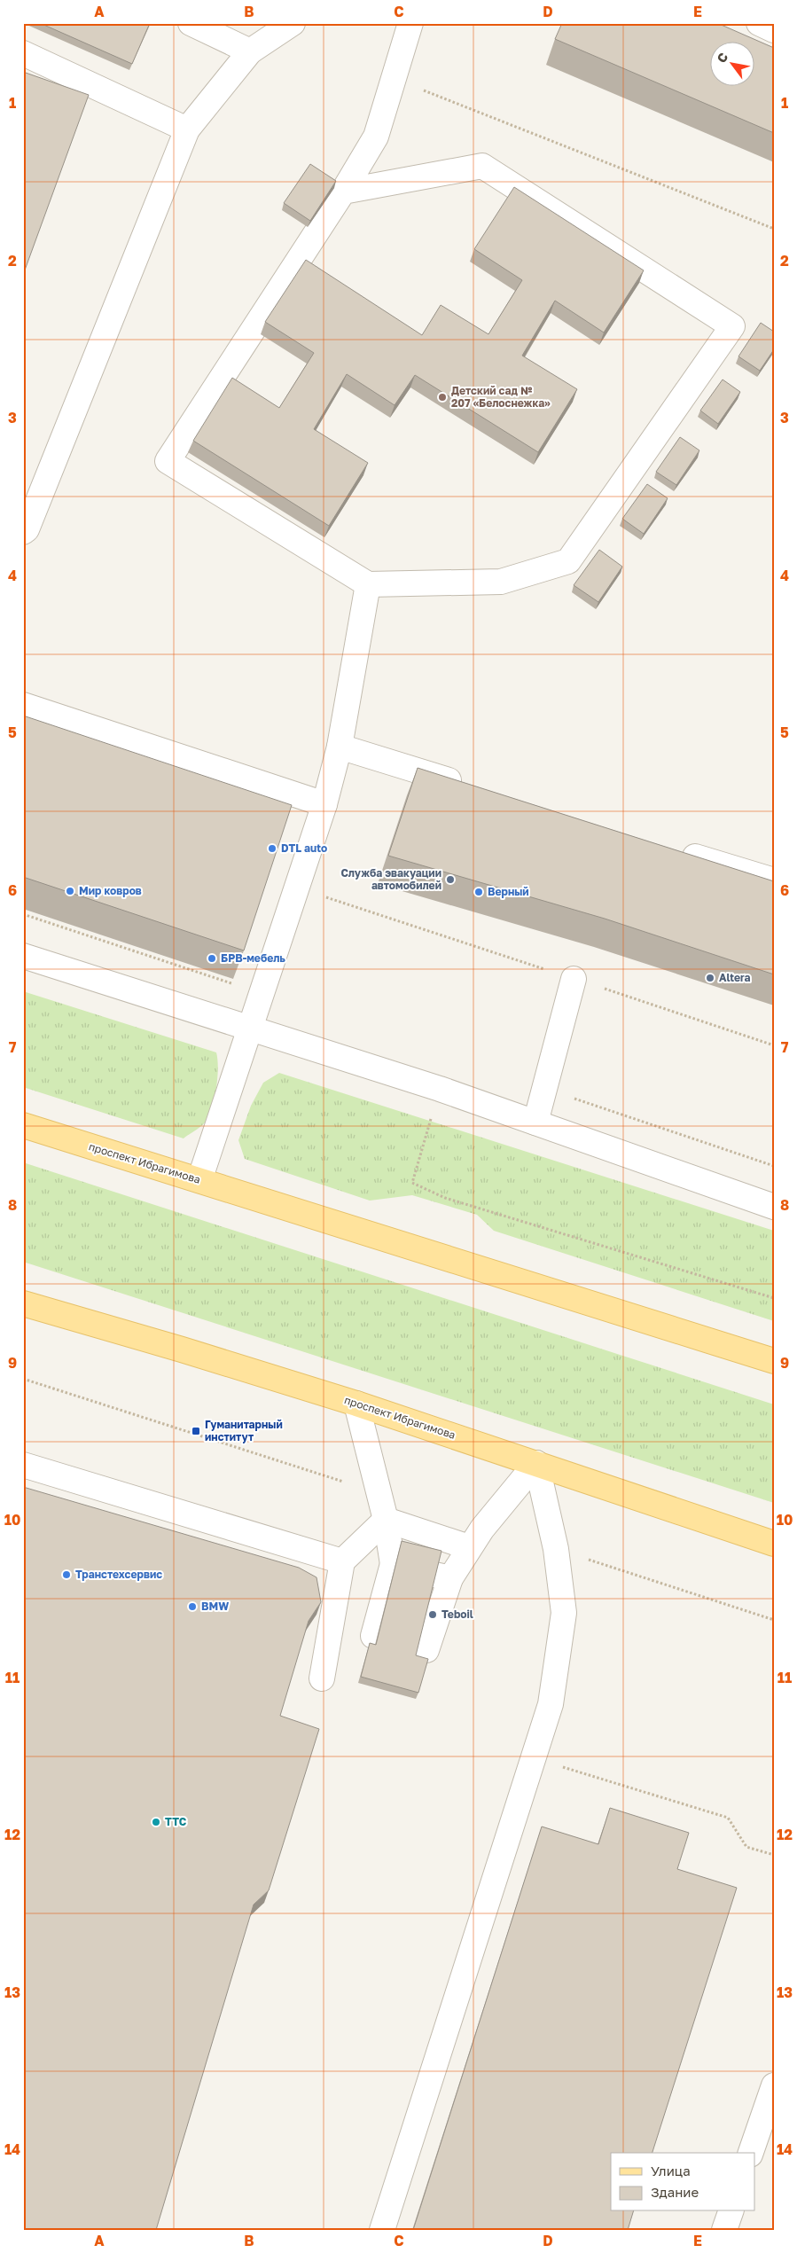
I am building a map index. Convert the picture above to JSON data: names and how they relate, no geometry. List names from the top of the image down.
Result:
{
  "streets": {
    "main road": ["проспект Ибрагимова"]
  },
  "places": {
    "other": [
      "Детский сад № 207 «Белоснежка»",
      "DTL auto",
      "Служба эвакуации автомобилей",
      "Мир ковров",
      "Верный",
      "БРВ-мебель",
      "Altera",
      "Транстехсервис",
      "BMW",
      "Teboil",
      "ТТС"
    ],
    "transit": ["Гуманитарный институт"]
  },
  "legend": ["Улица", "Здание"],
  "north": "top left",
  "grid": {
    "columns": [
      "A",
      "B",
      "C",
      "D",
      "E"
    ],
    "rows": [
      "1",
      "2",
      "3",
      "4",
      "5",
      "6",
      "7",
      "8",
      "9",
      "10",
      "11",
      "12",
      "13",
      "14"
    ]
  }
}
